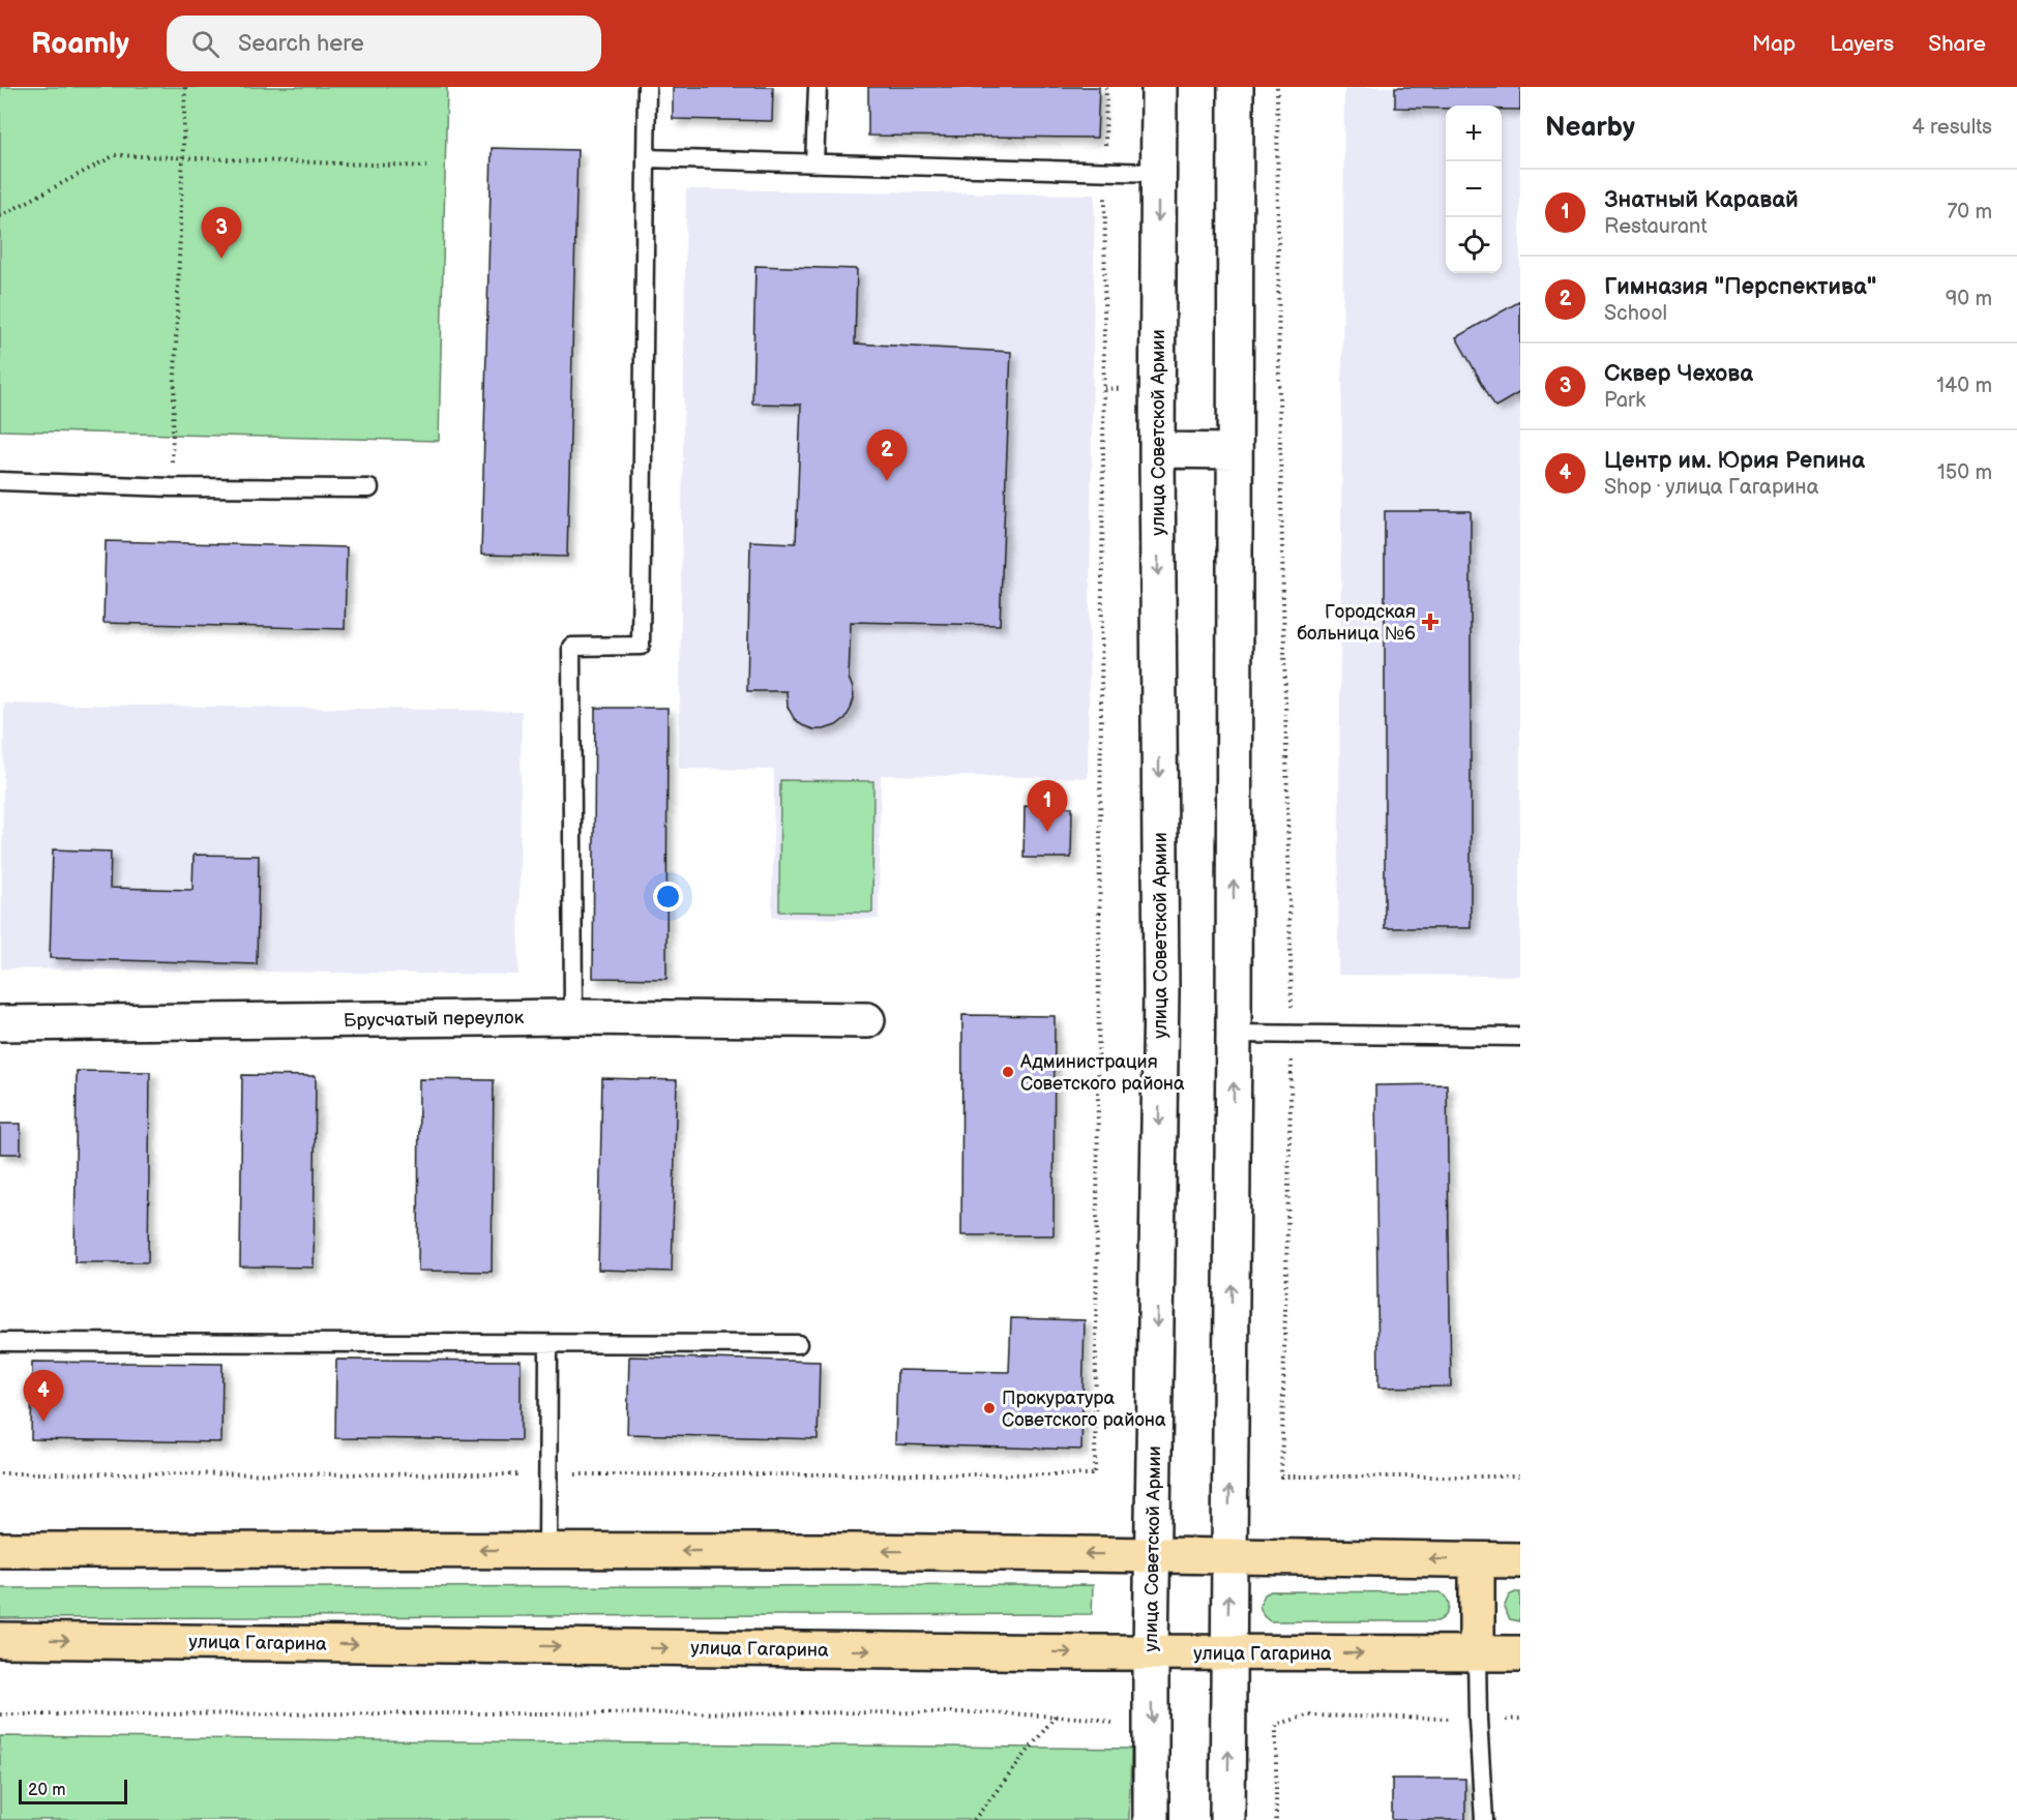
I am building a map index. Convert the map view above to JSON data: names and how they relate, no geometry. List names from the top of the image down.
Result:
{
  "streets": {
    "main road": ["улица Советской Армии", "Брусчатый переулок", "улица Гагарина"]
  },
  "crossings": [
    ["улица Советской Армии", "улица Гагарина"]
  ],
  "places": {
    "health": ["Городская больница №6"],
    "other": ["Администрация Советского района", "Прокуратура Советского района"]
  },
  "scale_bar": "20 m",
  "page": {
    "header": "Roamly",
    "search": "Search here",
    "nav": ["Map", "Layers", "Share"],
    "heading": ["Nearby", "4 results"],
    "map_buttons": ["+", "−"],
    "list": [
      {
        "mark": "1",
        "name": "Знатный Каравай",
        "note": "Restaurant",
        "value": "70 m"
      },
      {
        "mark": "2",
        "name": "Гимназия \"Перспектива\"",
        "note": "School",
        "value": "90 m"
      },
      {
        "mark": "3",
        "name": "Сквер Чехова",
        "note": "Park",
        "value": "140 m"
      },
      {
        "mark": "4",
        "name": "Центр им. Юрия Репина",
        "note": "Shop · улица Гагарина",
        "value": "150 m"
      }
    ],
    "pins": [
      "3",
      "2",
      "1",
      "4"
    ],
    "scale": "20 m"
  }
}
